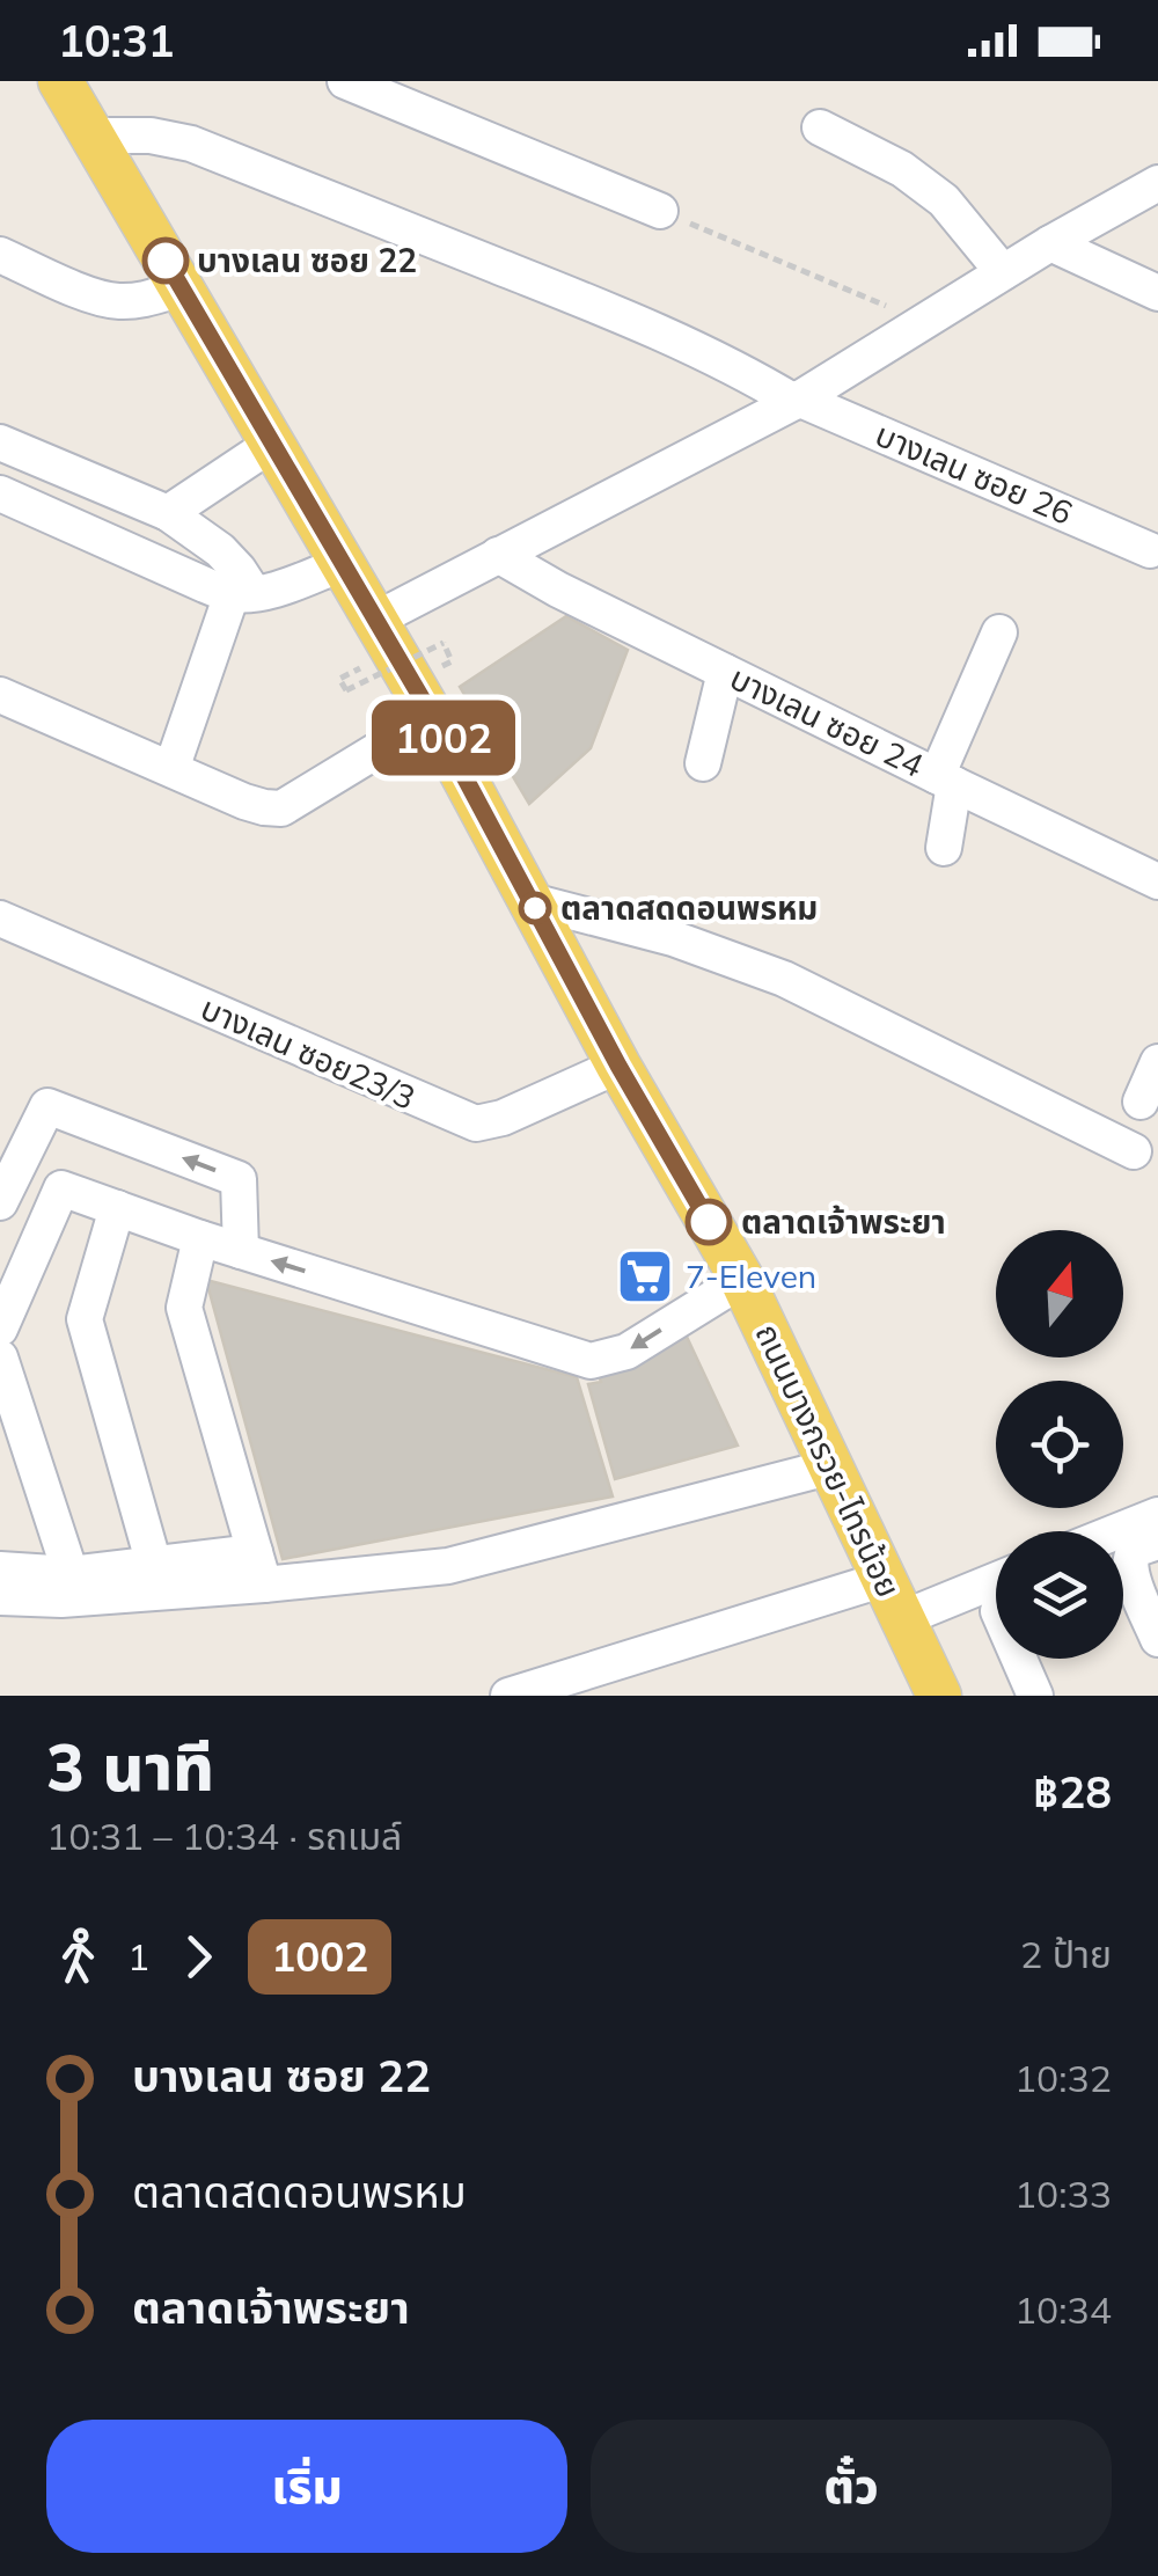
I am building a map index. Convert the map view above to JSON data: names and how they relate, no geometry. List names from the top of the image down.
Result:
{
  "streets": {
    "main road": ["ถนนบางกรวย-ไทรน้อย"],
    "street": ["บางเลน ซอย 26", "บางเลน ซอย 24", "บางเลน ซอย23/3"]
  },
  "crossings": [
    ["บางเลน ซอย23/3", "ถนนบางกรวย-ไทรน้อย"]
  ],
  "places": {
    "other": ["บางเลน ซอย 22", "ตลาดสดดอนพรหม", "ตลาดเจ้าพระยา"],
    "supermarket": ["7-Eleven"]
  },
  "lines": ["bus line 1002"],
  "north": "top",
  "page": {
    "status": "10:31",
    "on_map": "1002",
    "heading": ["3 นาที", "10:31 – 10:34 · รถเมล์", "฿28"],
    "legs": ["1", "1002", "2 ป้าย"],
    "list": [
      {
        "name": "บางเลน ซอย 22",
        "value": "10:32"
      },
      {
        "name": "ตลาดสดดอนพรหม",
        "value": "10:33"
      },
      {
        "name": "ตลาดเจ้าพระยา",
        "value": "10:34"
      }
    ],
    "buttons": ["เริ่ม", "ตั๋ว"]
  }
}
